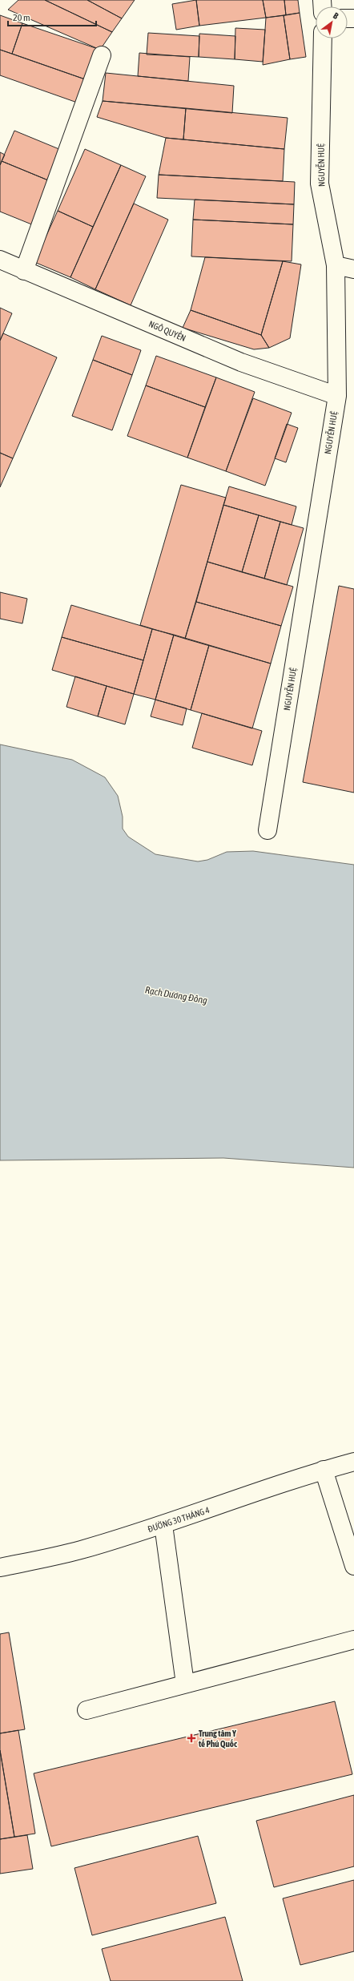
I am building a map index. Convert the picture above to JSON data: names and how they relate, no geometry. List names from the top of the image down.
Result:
{
  "streets": {
    "street": ["NGUYỄN HUỆ", "NGÔ QUYỀN", "ĐƯỜNG 30 THÁNG 4"]
  },
  "crossings": [
    ["NGUYỄN HUỆ", "NGÔ QUYỀN"]
  ],
  "water": ["Rạch Dương Đông"],
  "places": {
    "health": ["Trung tâm Y tế Phú Quốc"]
  },
  "scale_bar": "20 m",
  "north": "top right"
}
